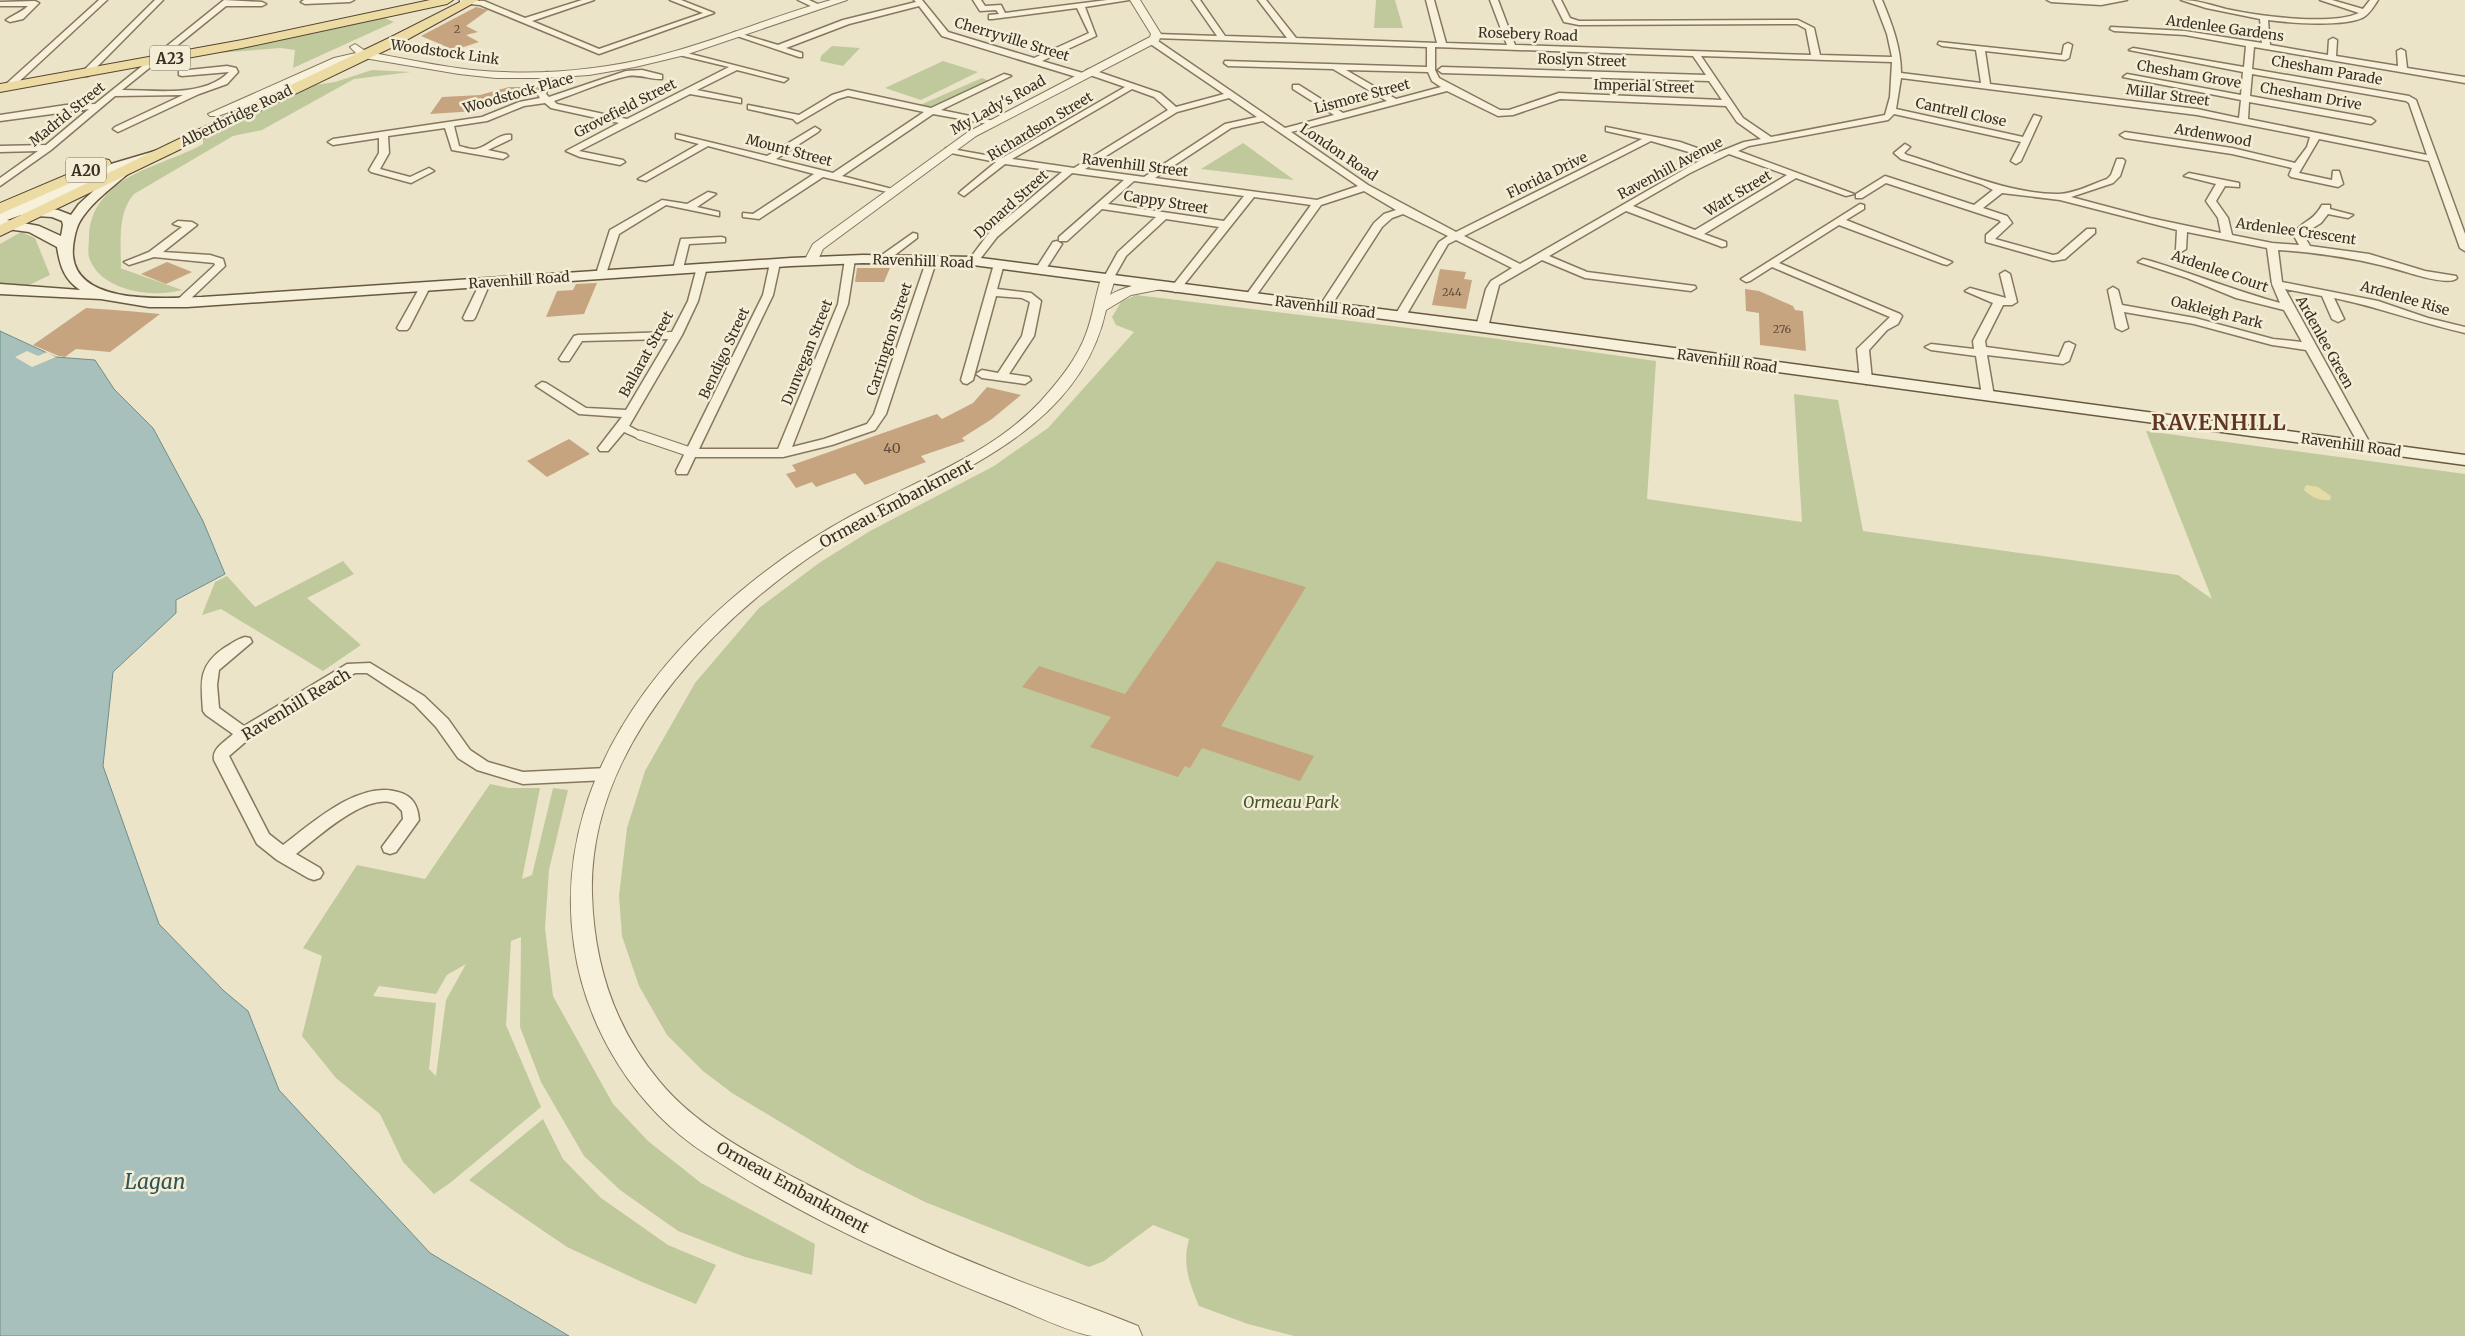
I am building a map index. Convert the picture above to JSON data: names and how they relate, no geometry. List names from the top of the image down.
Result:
{
  "streets": {
    "main road": [
      "A23",
      "Albertbridge Road",
      "A20",
      "Ravenhill Road"
    ],
    "street": [
      "Ardenlee Gardens",
      "Rosebery Road",
      "Cherryville Street",
      "Woodstock Link",
      "Roslyn Street",
      "Chesham Parade",
      "Chesham Grove",
      "Imperial Street",
      "Woodstock Place",
      "Millar Street",
      "Lismore Street",
      "Chesham Drive",
      "My Lady's Road",
      "Grovefield Street",
      "Cantrell Close",
      "Madrid Street",
      "Richardson Street",
      "Ardenwood",
      "Mount Street",
      "London Road",
      "Ravenhill Street",
      "Ravenhill Avenue",
      "Florida Drive",
      "Watt Street",
      "Cappy Street",
      "Donard Street",
      "Ardenlee Crescent",
      "Ardenlee Court",
      "Ardenlee Rise",
      "Oakleigh Park",
      "Carrington Street",
      "Ardenlee Green",
      "Dunvegan Street",
      "Bendigo Street",
      "Ballarat Street",
      "Ormeau Embankment",
      "Ravenhill Reach"
    ]
  },
  "crossings": [
    ["Rosebery Road", "My Lady's Road"],
    ["Rosebery Road", "London Road"],
    ["Cherryville Street", "My Lady's Road"],
    ["Cherryville Street", "Richardson Street"],
    ["Cherryville Street", "Donard Street"],
    ["Woodstock Link", "Albertbridge Road"],
    ["A23", "Madrid Street"],
    ["Roslyn Street", "Imperial Street"],
    ["Chesham Parade", "Millar Street"],
    ["Chesham Grove", "Chesham Drive"],
    ["Imperial Street", "Lismore Street"],
    ["Lismore Street", "London Road"],
    ["My Lady's Road", "Mount Street"],
    ["My Lady's Road", "London Road"],
    ["My Lady's Road", "Ravenhill Street"],
    ["My Lady's Road", "Ravenhill Road"],
    ["Cantrell Close", "Ravenhill Avenue"],
    ["Richardson Street", "Ravenhill Street"],
    ["London Road", "Ravenhill Avenue"],
    ["London Road", "Florida Drive"],
    ["London Road", "Donard Street"],
    ["Ravenhill Street", "Donard Street"],
    ["Ravenhill Avenue", "Ravenhill Road"],
    ["Florida Drive", "Ravenhill Road"],
    ["Donard Street", "Ravenhill Road"],
    ["Ardenlee Crescent", "Ardenlee Green"],
    ["Ravenhill Road", "Carrington Street"],
    ["Ravenhill Road", "Ardenlee Green"],
    ["Ravenhill Road", "Dunvegan Street"],
    ["Ravenhill Road", "Bendigo Street"],
    ["Ravenhill Road", "Ballarat Street"],
    ["Ravenhill Road", "Ormeau Embankment"],
    ["Ardenlee Court", "Ardenlee Green"],
    ["Ardenlee Rise", "Ardenlee Green"],
    ["Oakleigh Park", "Ardenlee Green"],
    ["Carrington Street", "Dunvegan Street"],
    ["Ormeau Embankment", "Ravenhill Reach"]
  ],
  "districts": ["RAVENHILL"],
  "water": ["Lagan"],
  "parks": ["Ormeau Park"],
  "house_numbers": [
    "2",
    "244",
    "276",
    "40"
  ]
}
